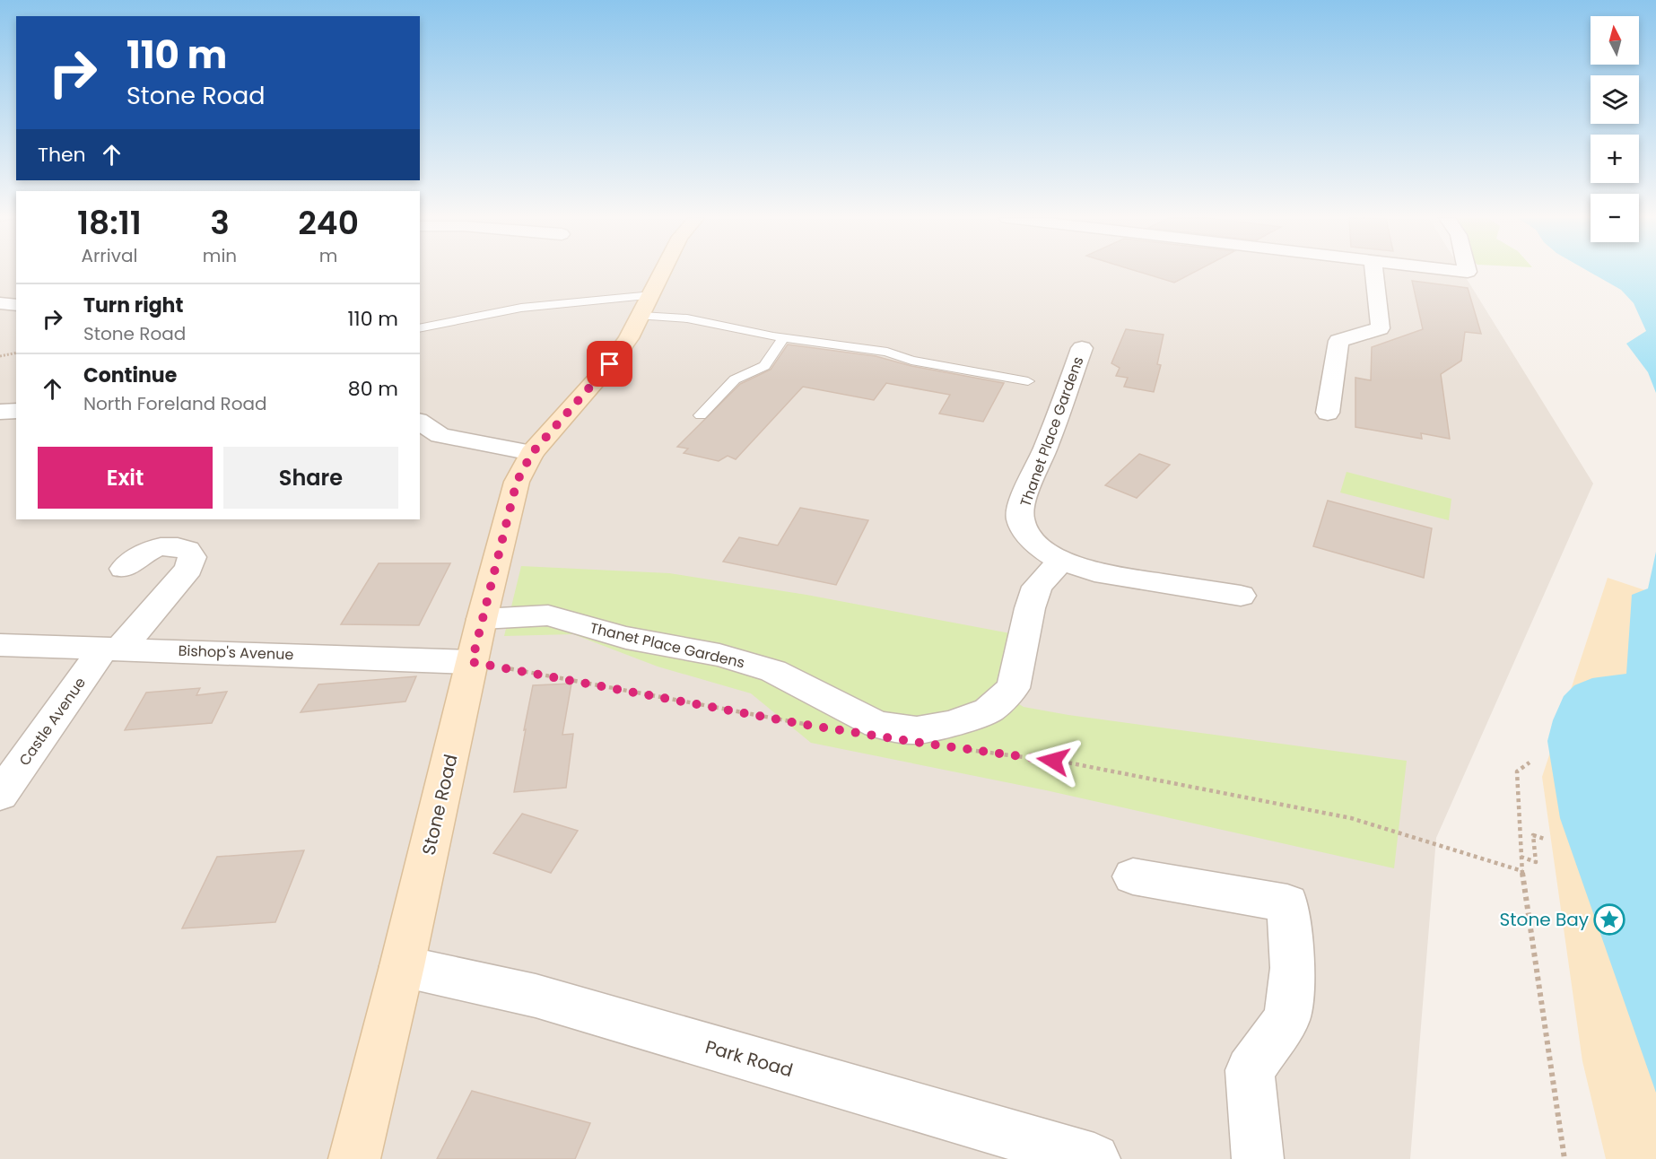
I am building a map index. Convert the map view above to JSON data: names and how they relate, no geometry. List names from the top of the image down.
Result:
{
  "streets": {
    "main road": ["Stone Road"],
    "street": [
      "Thanet Place Gardens",
      "Bishop's Avenue",
      "Castle Avenue",
      "Park Road"
    ]
  },
  "crossings": [
    ["Thanet Place Gardens", "Stone Road"],
    ["Bishop's Avenue", "Castle Avenue"],
    ["Bishop's Avenue", "Stone Road"],
    ["Stone Road", "Park Road"]
  ],
  "places": {
    "place": ["Stone Bay"]
  },
  "north": "top",
  "page": {
    "map_buttons": ["+", "−"],
    "turn": ["110 m", "Stone Road"],
    "then": "Then",
    "eta": [
      "18:11",
      "Arrival",
      "3",
      "min",
      "240",
      "m"
    ],
    "list": [
      {
        "name": "Turn right",
        "note": "Stone Road",
        "value": "110 m"
      },
      {
        "name": "Continue",
        "note": "North Foreland Road",
        "value": "80 m"
      }
    ],
    "buttons": ["Exit", "Share"]
  }
}
